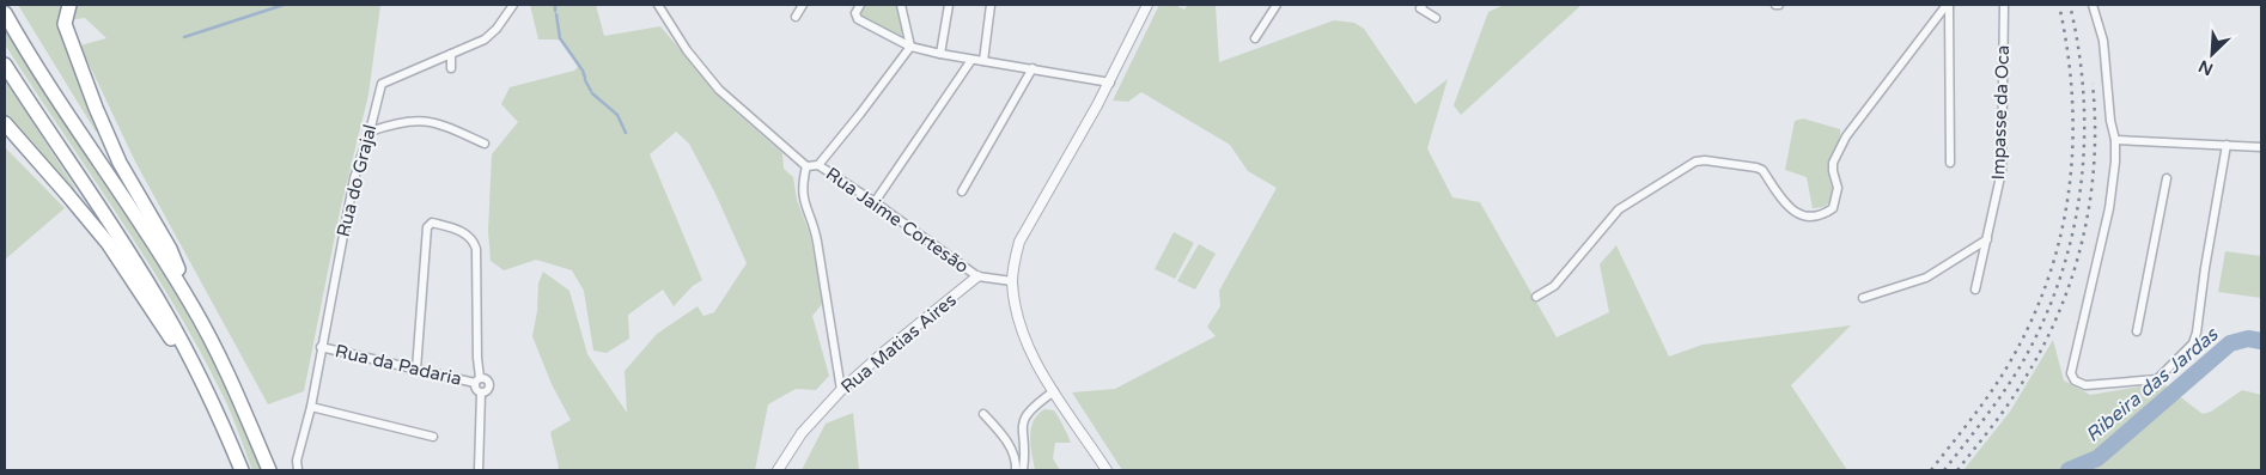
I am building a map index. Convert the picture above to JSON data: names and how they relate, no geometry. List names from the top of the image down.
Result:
{
  "streets": {
    "street": [
      "Impasse da Oca",
      "Rua do Grajal",
      "Rua Jaime Cortesão",
      "Rua Matias Aires",
      "Rua da Padaria"
    ]
  },
  "crossings": [
    ["Rua do Grajal", "Rua da Padaria"],
    ["Rua Jaime Cortesão", "Rua Matias Aires"]
  ],
  "water": ["Ribeira das Jardas"],
  "north": "bottom left"
}
